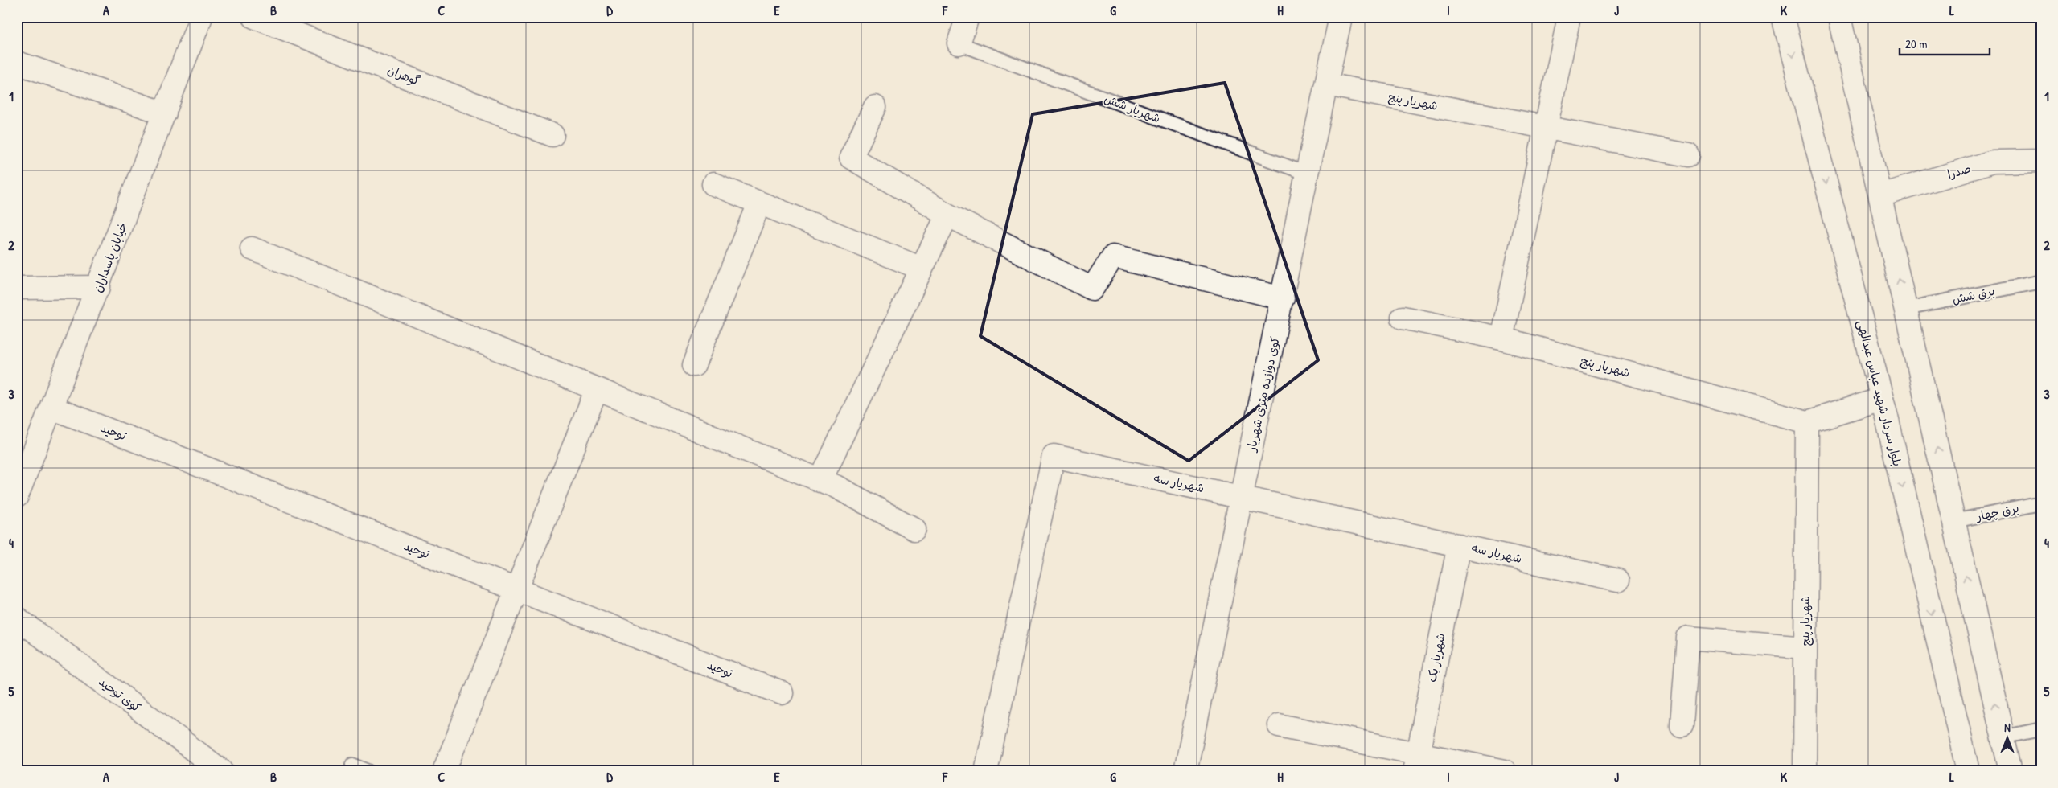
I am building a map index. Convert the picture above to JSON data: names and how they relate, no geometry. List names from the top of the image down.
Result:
{
  "streets": {
    "street": [
      "گوهران",
      "شهریار پنج",
      "صدرا",
      "خیابان پاسداران",
      "بلوار سردار شهید عباس عبدالهی",
      "کوی دوازده متری شهریار",
      "توحید",
      "شهریار سه",
      "شهریار یک",
      "کوی توحید"
    ],
    "lane": ["شهریار شش", "برق شش", "برق چهار"]
  },
  "crossings": [
    ["شهریار پنج", "کوی دوازده متری شهریار"],
    ["شهریار شش", "کوی دوازده متری شهریار"],
    ["خیابان پاسداران", "توحید"],
    ["کوی دوازده متری شهریار", "شهریار سه"],
    ["شهریار سه", "شهریار یک"]
  ],
  "scale_bar": "20 m",
  "north": "top",
  "grid": {
    "columns": [
      "A",
      "B",
      "C",
      "D",
      "E",
      "F",
      "G",
      "H",
      "I",
      "J",
      "K",
      "L"
    ],
    "rows": [
      "1",
      "2",
      "3",
      "4",
      "5"
    ]
  }
}
